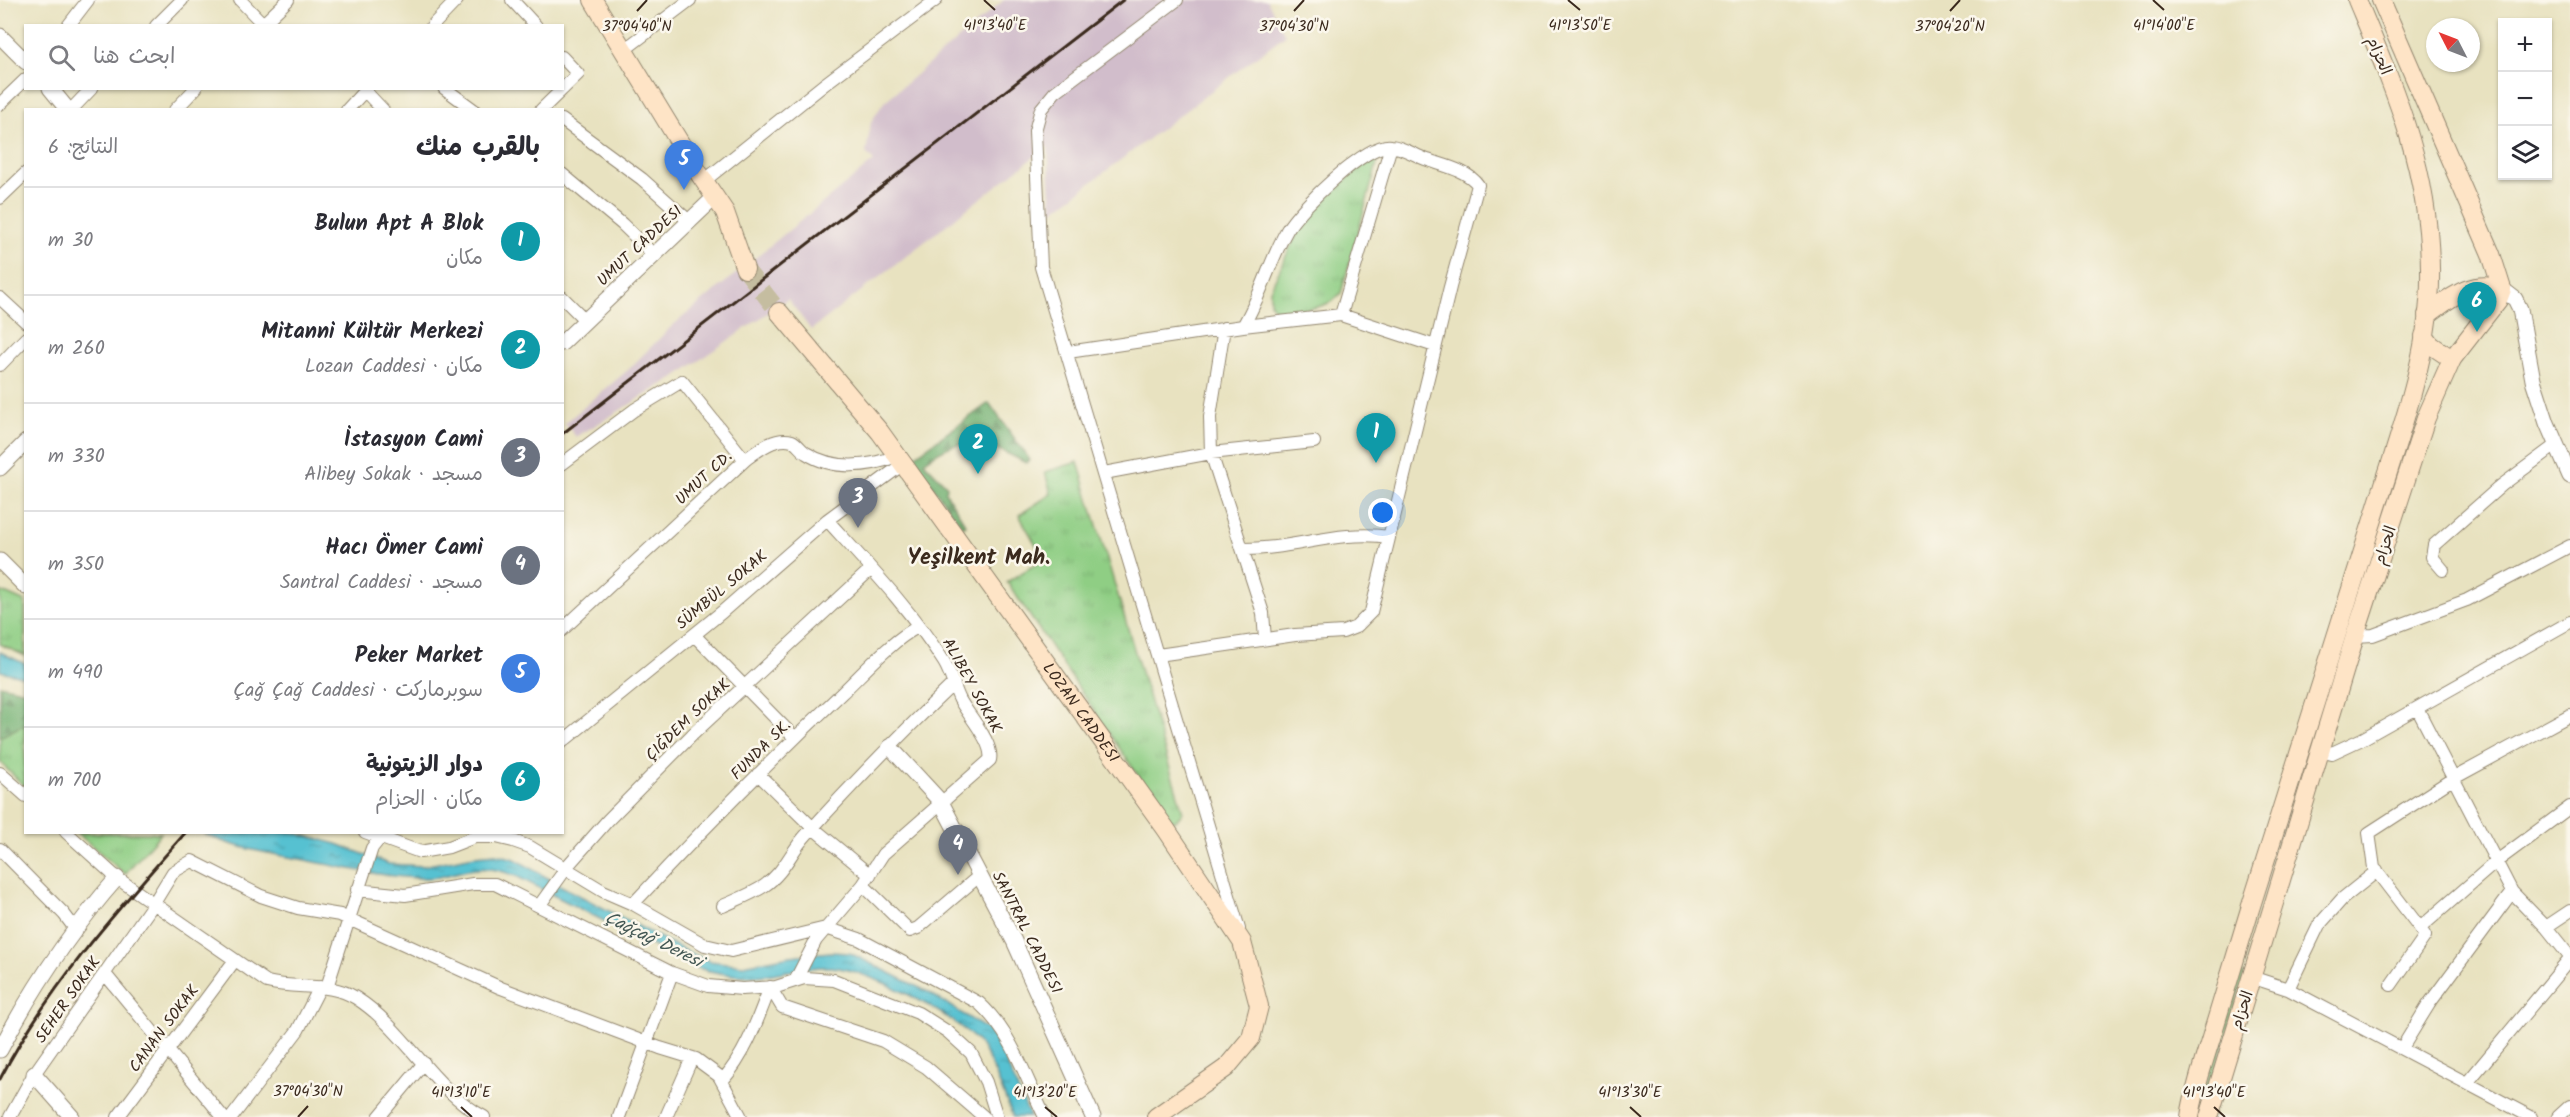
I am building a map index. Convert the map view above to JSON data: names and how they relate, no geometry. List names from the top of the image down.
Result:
{
  "streets": {
    "main road": ["الحزام", "LOZAN CADDESI"],
    "street": [
      "UMUT CADDESI",
      "UMUT CD.",
      "SÜMBÜL SOKAK",
      "ALIBEY SOKAK",
      "ÇIĞDEM SOKAK",
      "FUNDA SK.",
      "SANTRAL CADDESI",
      "SEHER SOKAK",
      "CANAN SOKAK"
    ]
  },
  "crossings": [
    ["UMUT CD.", "SÜMBÜL SOKAK"],
    ["UMUT CD.", "LOZAN CADDESI"],
    ["SÜMBÜL SOKAK", "ALIBEY SOKAK"],
    ["SÜMBÜL SOKAK", "LOZAN CADDESI"],
    ["ALIBEY SOKAK", "ÇIĞDEM SOKAK"],
    ["ALIBEY SOKAK", "FUNDA SK."],
    ["ALIBEY SOKAK", "SANTRAL CADDESI"]
  ],
  "districts": ["Yeşilkent Mah."],
  "water": ["Çağçağ Deresi"],
  "north": "top left",
  "page": {
    "map_buttons": ["+", "−"],
    "search": "ابحث هنا",
    "heading": ["بالقرب منك", "النتائج: 6"],
    "pins": [
      "5",
      "6",
      "1",
      "2",
      "3",
      "4"
    ],
    "list": [
      {
        "mark": "1",
        "name": "Bulun Apt A Blok",
        "note": "مكان",
        "value": "30 m"
      },
      {
        "mark": "2",
        "name": "Mitanni Kültür Merkezi",
        "note": "مكان · Lozan Caddesi",
        "value": "260 m"
      },
      {
        "mark": "3",
        "name": "İstasyon Cami",
        "note": "مسجد · Alibey Sokak",
        "value": "330 m"
      },
      {
        "mark": "4",
        "name": "Hacı Ömer Cami",
        "note": "مسجد · Santral Caddesi",
        "value": "350 m"
      },
      {
        "mark": "5",
        "name": "Peker Market",
        "note": "سوبرماركت · Çağ Çağ Caddesi",
        "value": "490 m"
      },
      {
        "mark": "6",
        "name": "دوار الزيتونية",
        "note": "مكان · الحزام",
        "value": "700 m"
      }
    ]
  },
  "coordinates": [
    "41°13'40\"E",
    "41°13'50\"E",
    "41°14'00\"E",
    "37°04'20\"N",
    "37°04'40\"N",
    "37°04'30\"N",
    "41°13'10\"E",
    "41°13'20\"E",
    "41°13'30\"E"
  ]
}
